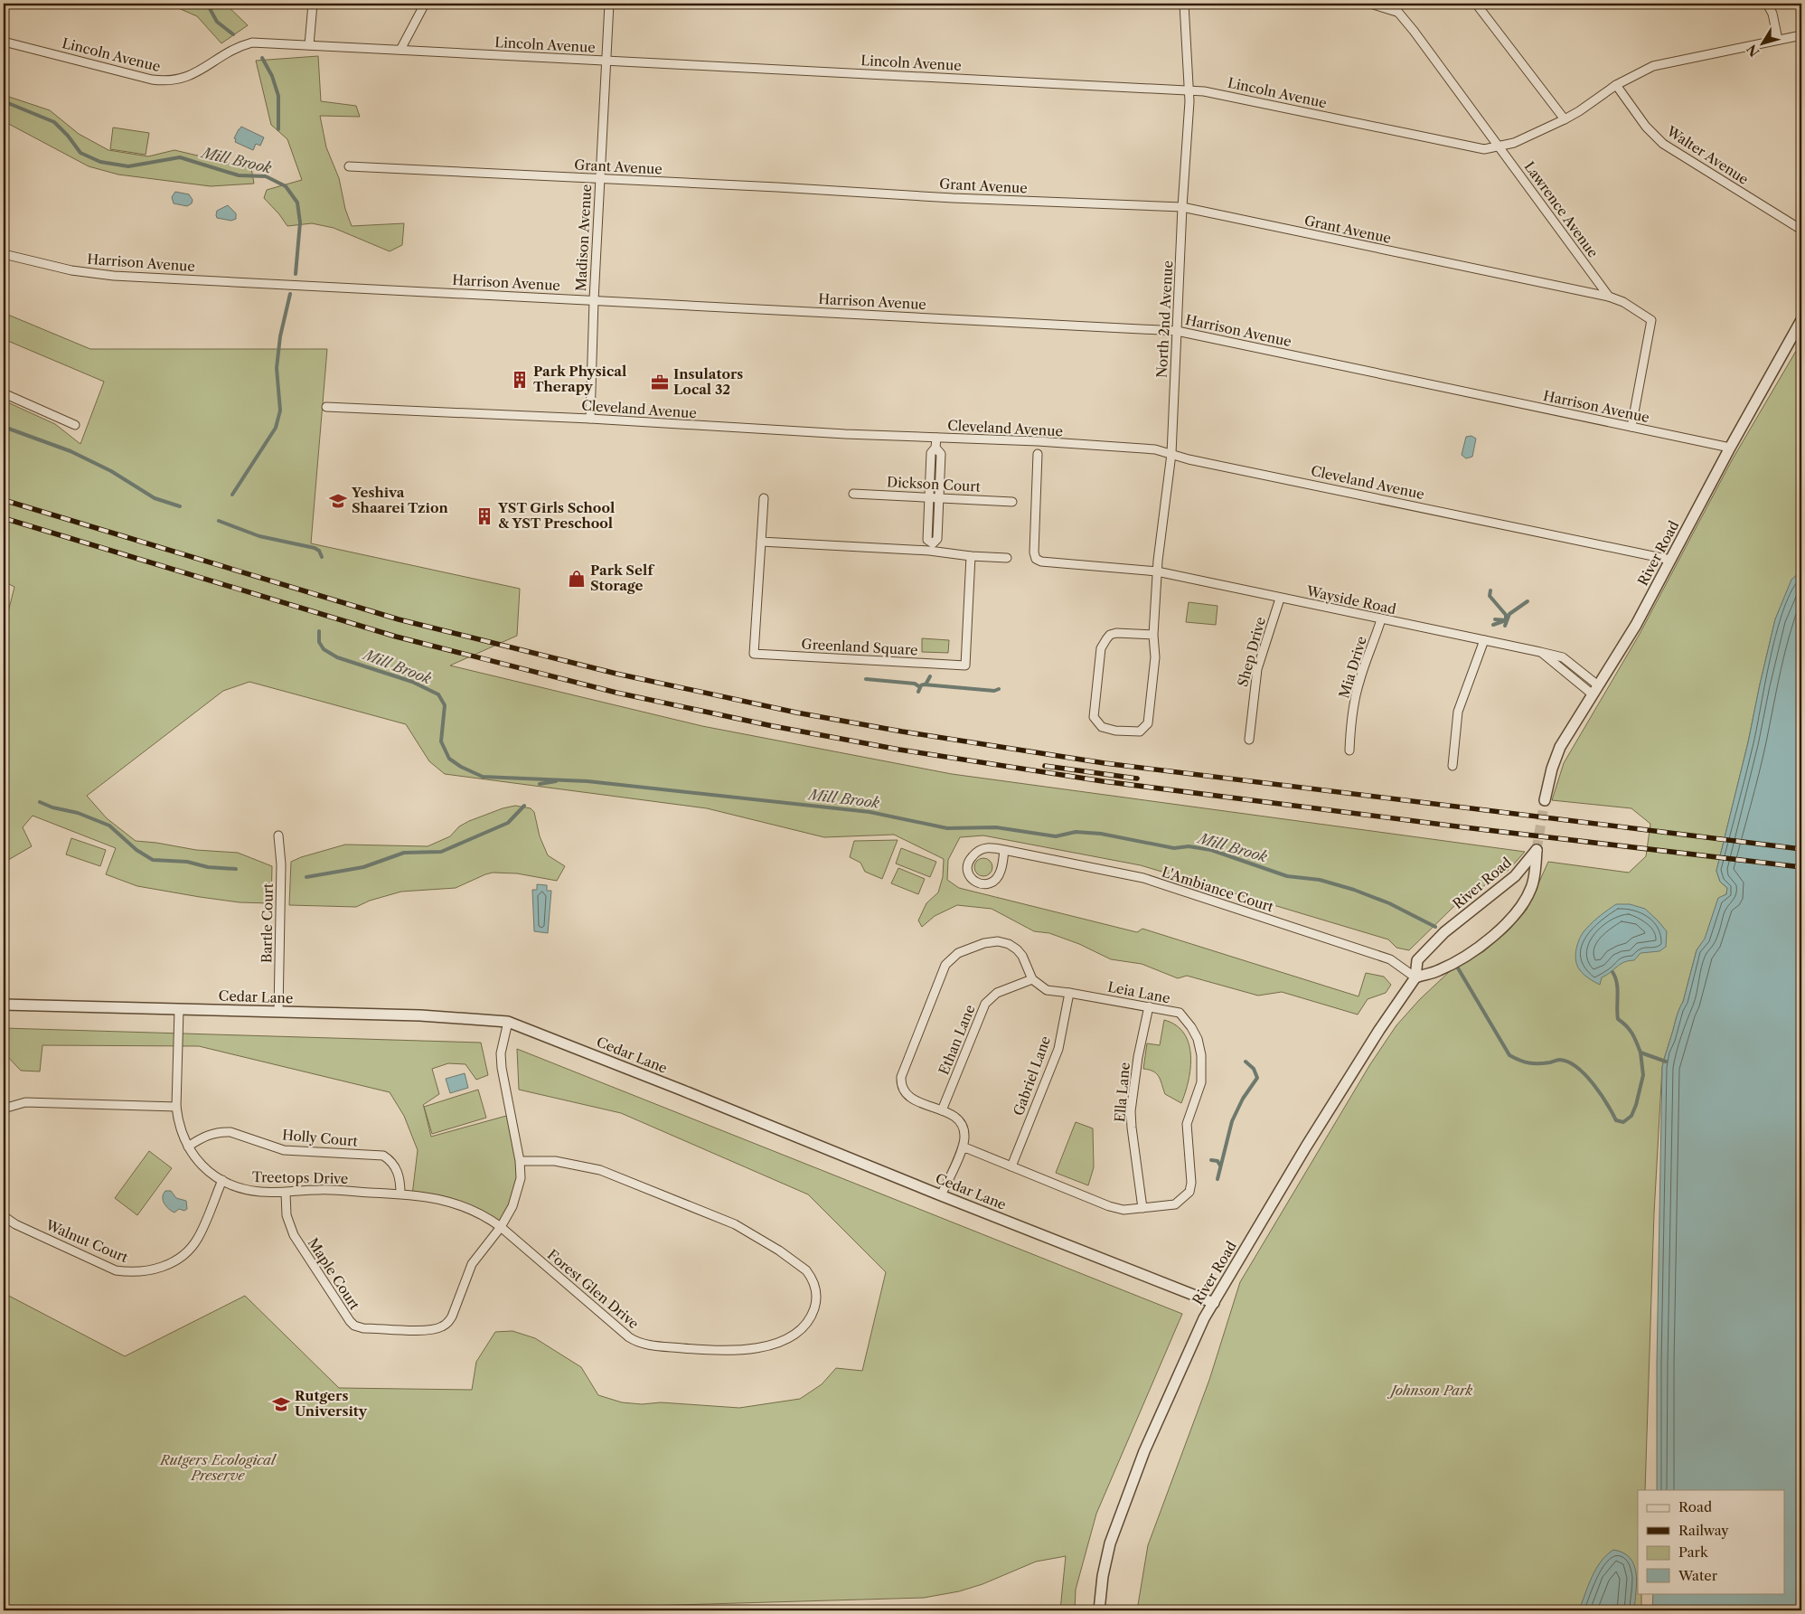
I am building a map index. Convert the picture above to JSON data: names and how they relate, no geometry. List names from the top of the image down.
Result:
{
  "streets": {
    "street": [
      "Lincoln Avenue",
      "Walter Avenue",
      "Grant Avenue",
      "Lawrence Avenue",
      "Madison Avenue",
      "Harrison Avenue",
      "North 2nd Avenue",
      "Cleveland Avenue",
      "Dickson Court",
      "River Road",
      "Wayside Road",
      "Greenland Square",
      "Shep Drive",
      "Mia Drive",
      "L'Ambiance Court",
      "Bartle Court",
      "Leia Lane",
      "Cedar Lane",
      "Ethan Lane",
      "Gabriel Lane",
      "Ella Lane",
      "Holly Court",
      "Treetops Drive",
      "Walnut Court",
      "Maple Court",
      "Forest Glen Drive"
    ]
  },
  "crossings": [
    ["Lincoln Avenue", "Walter Avenue"],
    ["Lincoln Avenue", "Lawrence Avenue"],
    ["Lincoln Avenue", "Madison Avenue"],
    ["Lincoln Avenue", "North 2nd Avenue"],
    ["Grant Avenue", "Lawrence Avenue"],
    ["Grant Avenue", "Madison Avenue"],
    ["Grant Avenue", "North 2nd Avenue"],
    ["Lawrence Avenue", "Harrison Avenue"],
    ["Madison Avenue", "Harrison Avenue"],
    ["Madison Avenue", "Cleveland Avenue"],
    ["Harrison Avenue", "North 2nd Avenue"],
    ["Harrison Avenue", "River Road"],
    ["North 2nd Avenue", "Cleveland Avenue"],
    ["North 2nd Avenue", "Wayside Road"],
    ["Cleveland Avenue", "River Road"],
    ["River Road", "Wayside Road"],
    ["River Road", "L'Ambiance Court"],
    ["River Road", "Cedar Lane"],
    ["Wayside Road", "Shep Drive"],
    ["Wayside Road", "Mia Drive"],
    ["Bartle Court", "Cedar Lane"],
    ["Leia Lane", "Ethan Lane"],
    ["Leia Lane", "Gabriel Lane"],
    ["Leia Lane", "Ella Lane"],
    ["Holly Court", "Treetops Drive"],
    ["Holly Court", "Forest Glen Drive"],
    ["Treetops Drive", "Walnut Court"],
    ["Treetops Drive", "Maple Court"],
    ["Treetops Drive", "Forest Glen Drive"],
    ["Maple Court", "Forest Glen Drive"]
  ],
  "water": ["Mill Brook"],
  "parks": ["Johnson Park", "Rutgers Ecological Preserve"],
  "places": {
    "building": ["Park Physical Therapy", "YST Girls School & YST Preschool"],
    "office": ["Insulators Local 32"],
    "school or university": ["Yeshiva Shaarei Tzion", "Rutgers University"],
    "shop": ["Park Self Storage"]
  },
  "legend": [
    "Road",
    "Railway",
    "Park",
    "Water"
  ],
  "north": "bottom left"
}
